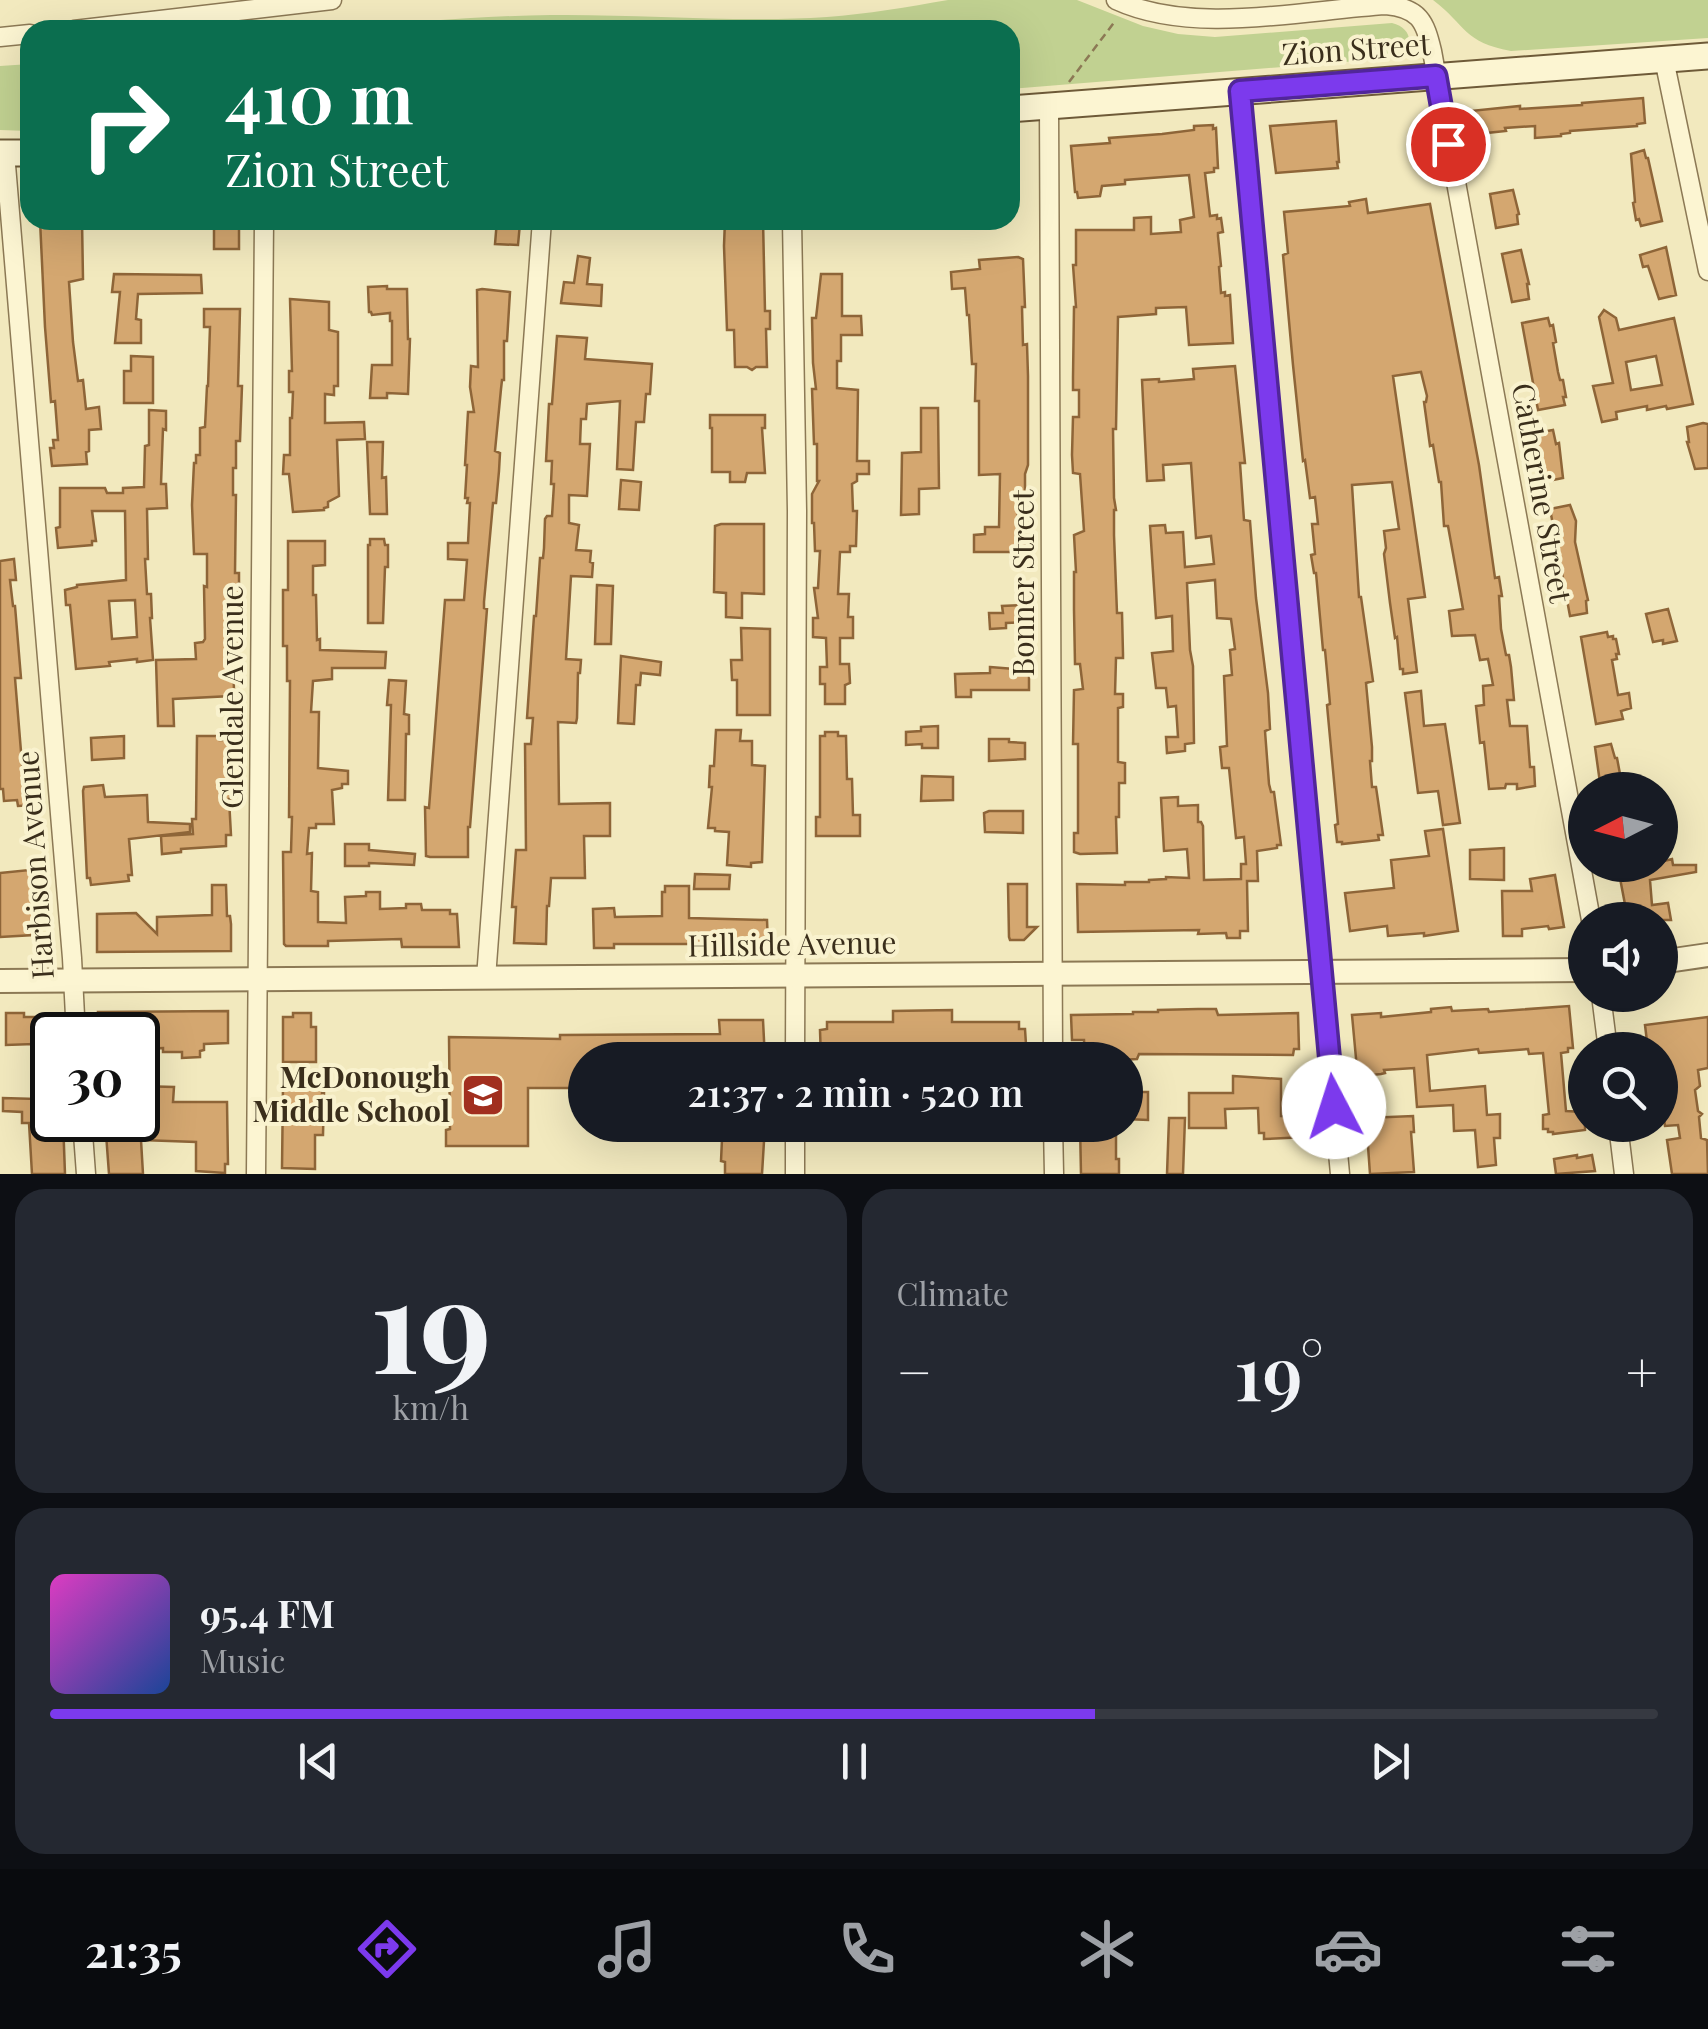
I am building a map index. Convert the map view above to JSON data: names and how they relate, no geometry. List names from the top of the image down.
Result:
{
  "streets": {
    "main road": ["Zion Street"],
    "street": [
      "Catherine Street",
      "Bonner Street",
      "Glendale Avenue",
      "Harbison Avenue",
      "Hillside Avenue"
    ]
  },
  "crossings": [
    ["Zion Street", "Catherine Street"],
    ["Zion Street", "Bonner Street"],
    ["Bonner Street", "Hillside Avenue"],
    ["Glendale Avenue", "Hillside Avenue"],
    ["Harbison Avenue", "Hillside Avenue"]
  ],
  "places": {
    "school or university": ["McDonough Middle School"]
  },
  "north": "left",
  "page": {
    "turn": ["410 m", "Zion Street"],
    "limit": "30",
    "trip": "21:37 · 2 min · 520 m",
    "tile": [
      ["19", "km/h"],
      "Climate"
    ],
    "heat": ["−", "19°", "+"],
    "song": ["95.4 FM", "Music"],
    "tabs": "21:35"
  }
}
